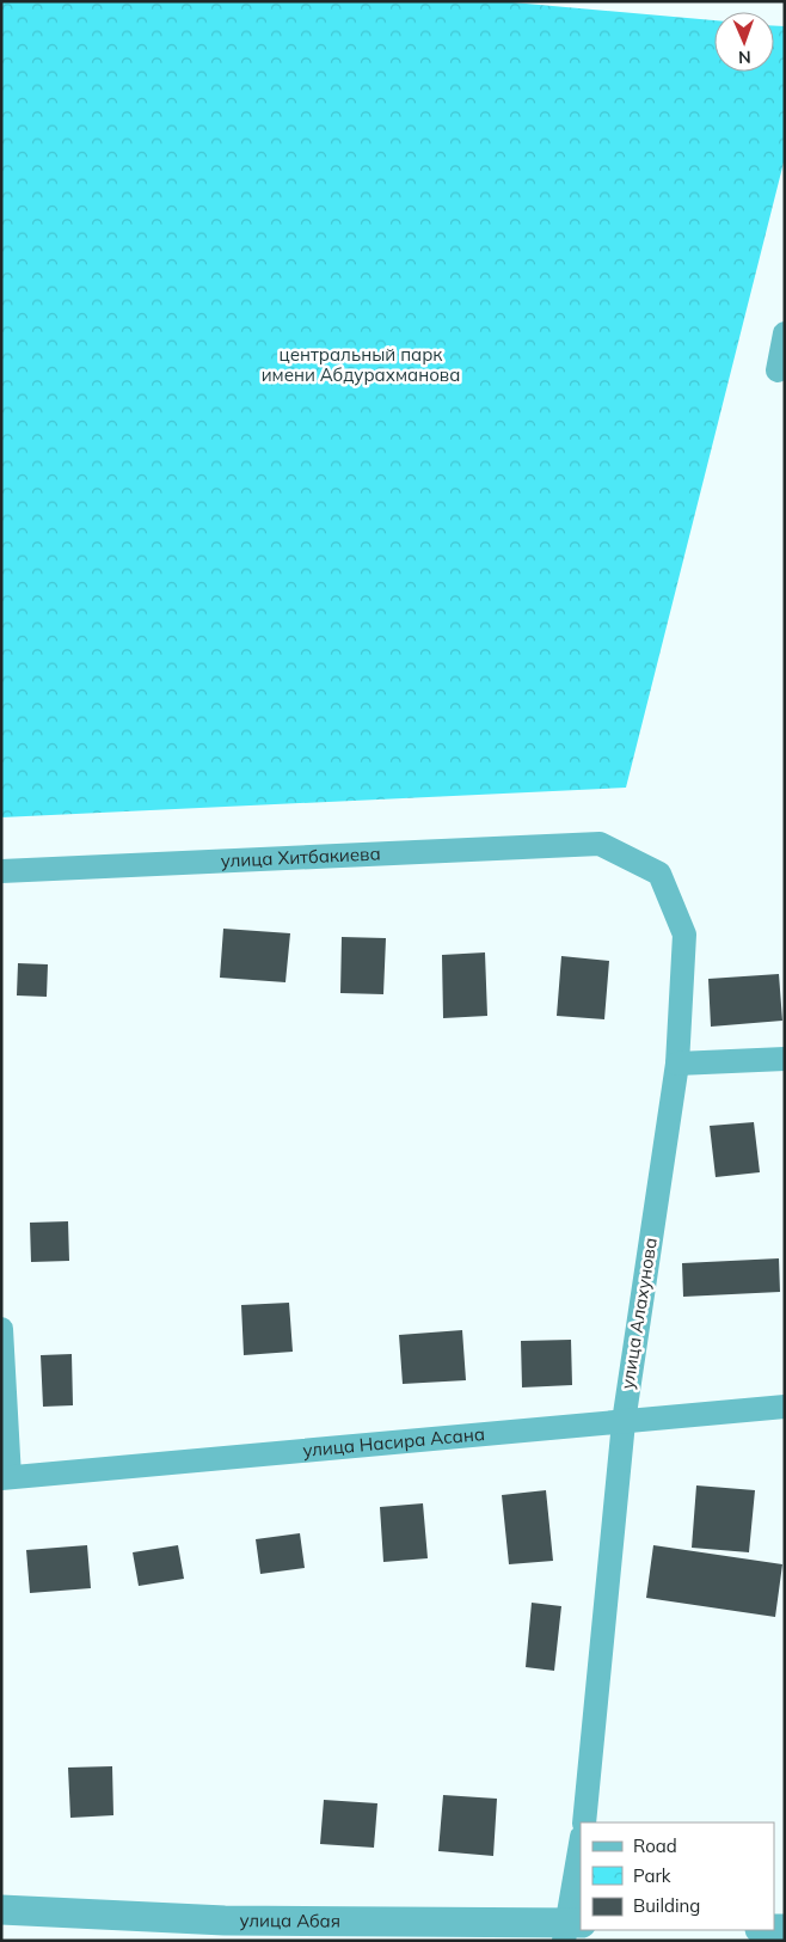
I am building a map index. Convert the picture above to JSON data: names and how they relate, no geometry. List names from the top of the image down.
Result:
{
  "streets": {
    "street": [
      "улица Хитбакиева",
      "улица Алахунова",
      "улица Насира Асана",
      "улица Абая"
    ]
  },
  "crossings": [
    ["улица Хитбакиева", "улица Алахунова"],
    ["улица Алахунова", "улица Насира Асана"]
  ],
  "parks": ["центральный парк имени Абдурахманова"],
  "legend": ["Road", "Park", "Building"],
  "north": "bottom"
}
